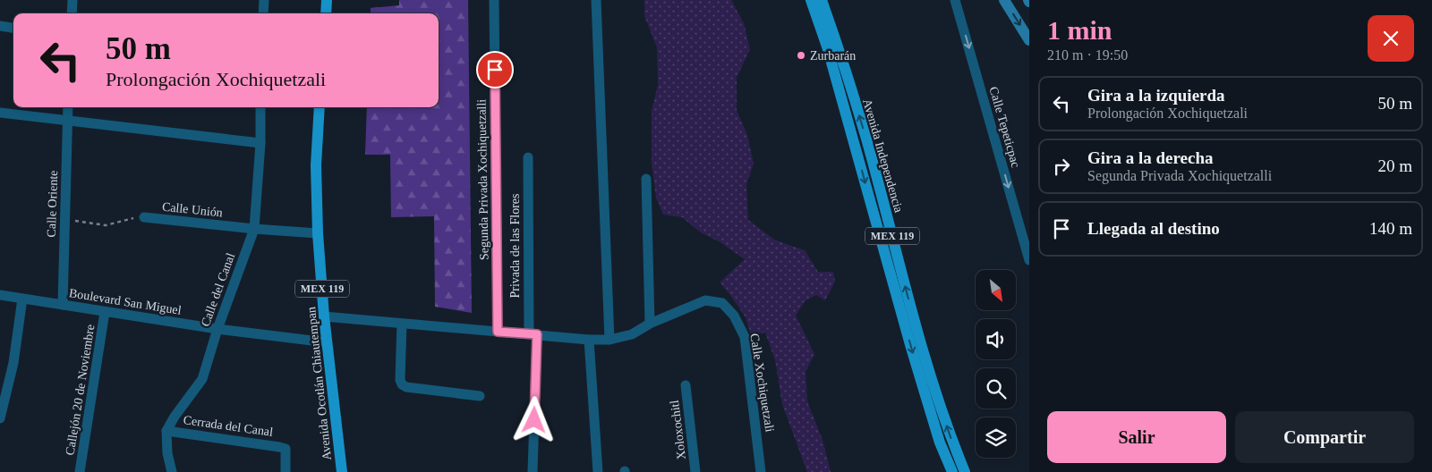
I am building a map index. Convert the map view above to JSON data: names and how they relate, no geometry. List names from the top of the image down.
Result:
{
  "streets": {
    "main road": ["Avenida Independencia", "MEX 119", "Avenida Ocotlán Chiautempan"],
    "street": [
      "Calle Tepeticpac",
      "Segunda Privada Xochiquetzalli",
      "Calle Oriente",
      "Calle Unión",
      "Privada de las Flores",
      "Calle del Canal",
      "Boulevard San Miguel",
      "Calle Xochiquetzali",
      "Callejón 20 de Noviembre",
      "Cerrada del Canal",
      "Xoloxochitl"
    ]
  },
  "crossings": [
    ["Calle Oriente", "Calle Unión"],
    ["Calle Oriente", "Boulevard San Miguel"],
    ["Calle Unión", "Calle del Canal"],
    ["Calle Unión", "Avenida Ocotlán Chiautempan"],
    ["Calle del Canal", "Boulevard San Miguel"],
    ["Calle del Canal", "Cerrada del Canal"],
    ["Boulevard San Miguel", "Avenida Ocotlán Chiautempan"],
    ["Boulevard San Miguel", "Callejón 20 de Noviembre"]
  ],
  "one_way": ["Calle Tepeticpac"],
  "places": ["Zurbarán"],
  "north": "bottom right",
  "page": {
    "heading": ["1 min", "210 m · 19:50"],
    "turn": ["50 m", "Prolongación Xochiquetzali"],
    "list": [
      {
        "name": "Gira a la izquierda",
        "note": "Prolongación Xochiquetzali",
        "value": "50 m"
      },
      {
        "name": "Gira a la derecha",
        "note": "Segunda Privada Xochiquetzalli",
        "value": "20 m"
      },
      {
        "name": "Llegada al destino",
        "value": "140 m"
      }
    ],
    "buttons": ["Salir", "Compartir"]
  }
}
